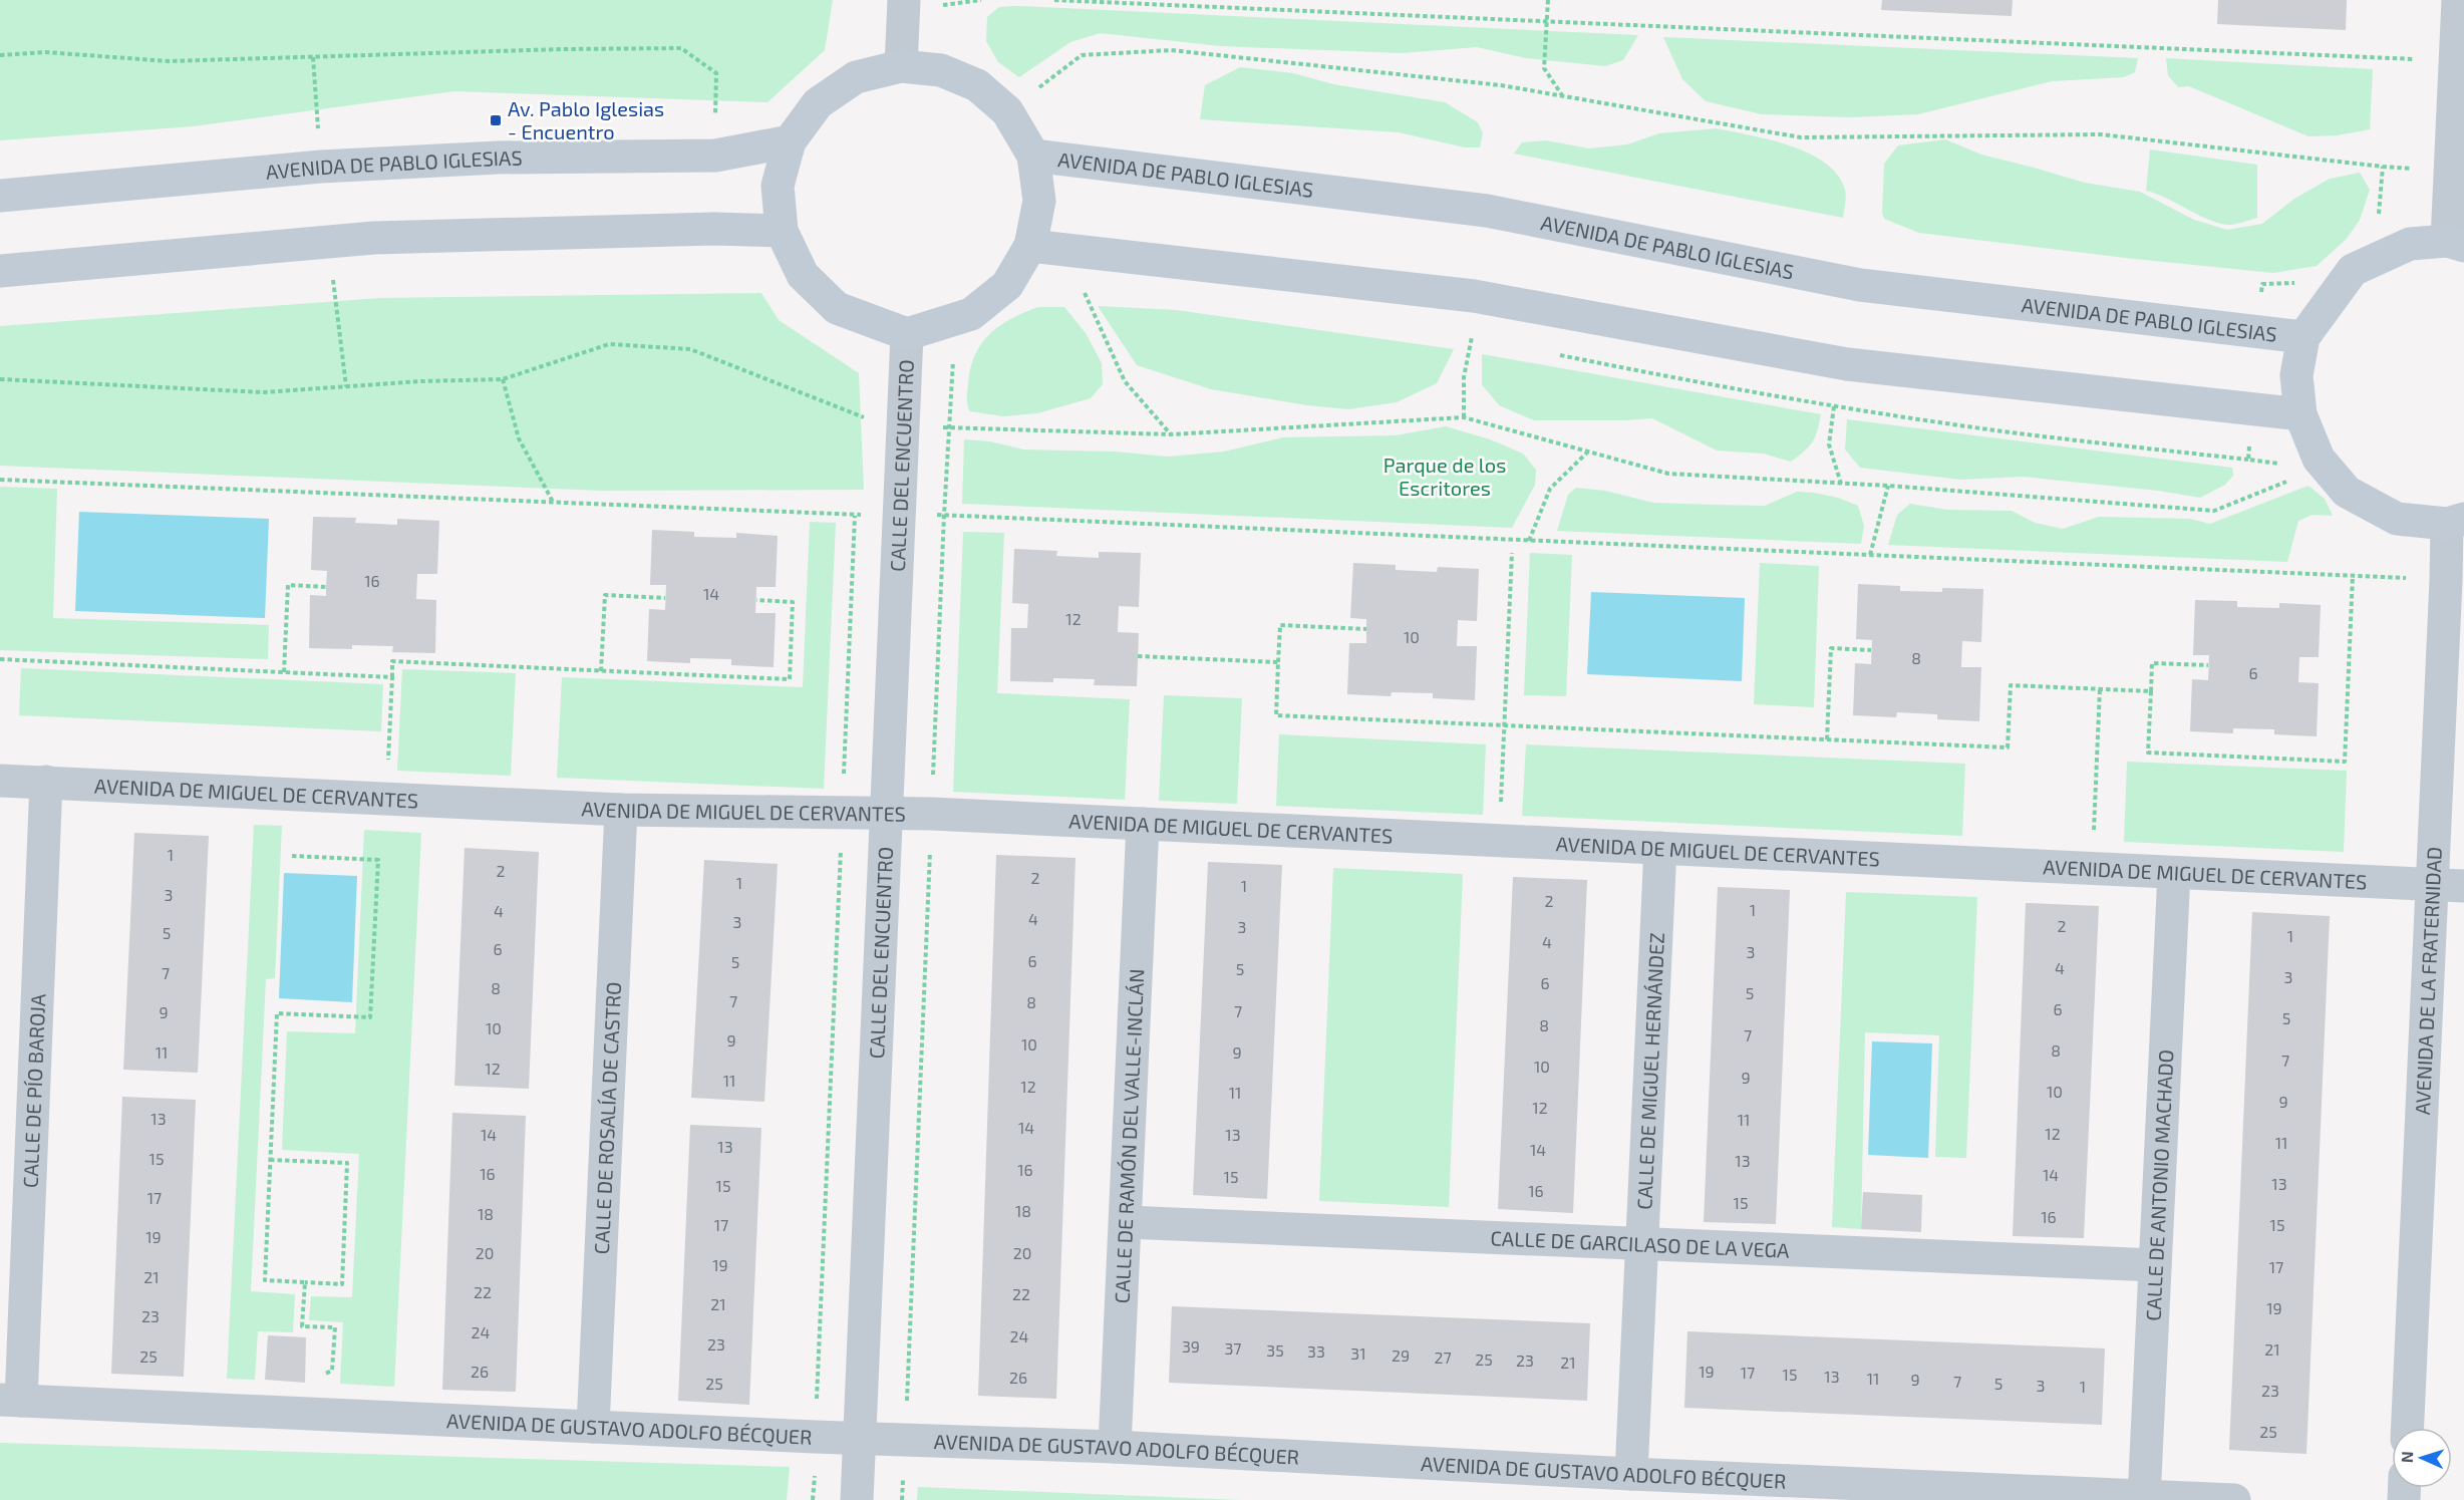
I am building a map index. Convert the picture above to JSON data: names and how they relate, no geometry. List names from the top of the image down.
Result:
{
  "streets": {
    "main road": ["AVENIDA DE PABLO IGLESIAS"],
    "street": [
      "CALLE DEL ENCUENTRO",
      "AVENIDA DE MIGUEL DE CERVANTES",
      "AVENIDA DE LA FRATERNIDAD",
      "CALLE DE MIGUEL HERNÁNDEZ",
      "CALLE DE PÍO BAROJA",
      "CALLE DE ROSALÍA DE CASTRO",
      "CALLE DE RAMÓN DEL VALLE-INCLÁN",
      "CALLE DE ANTONIO MACHADO",
      "CALLE DE GARCILASO DE LA VEGA",
      "AVENIDA DE GUSTAVO ADOLFO BÉCQUER"
    ]
  },
  "crossings": [
    ["CALLE DEL ENCUENTRO", "AVENIDA DE MIGUEL DE CERVANTES"],
    ["CALLE DEL ENCUENTRO", "AVENIDA DE GUSTAVO ADOLFO BÉCQUER"],
    ["AVENIDA DE MIGUEL DE CERVANTES", "AVENIDA DE LA FRATERNIDAD"],
    ["AVENIDA DE MIGUEL DE CERVANTES", "CALLE DE MIGUEL HERNÁNDEZ"],
    ["AVENIDA DE MIGUEL DE CERVANTES", "CALLE DE PÍO BAROJA"],
    ["AVENIDA DE MIGUEL DE CERVANTES", "CALLE DE ROSALÍA DE CASTRO"],
    ["AVENIDA DE MIGUEL DE CERVANTES", "CALLE DE RAMÓN DEL VALLE-INCLÁN"],
    ["AVENIDA DE MIGUEL DE CERVANTES", "CALLE DE ANTONIO MACHADO"],
    ["CALLE DE MIGUEL HERNÁNDEZ", "CALLE DE GARCILASO DE LA VEGA"],
    ["CALLE DE MIGUEL HERNÁNDEZ", "AVENIDA DE GUSTAVO ADOLFO BÉCQUER"],
    ["CALLE DE PÍO BAROJA", "AVENIDA DE GUSTAVO ADOLFO BÉCQUER"],
    ["CALLE DE ROSALÍA DE CASTRO", "AVENIDA DE GUSTAVO ADOLFO BÉCQUER"],
    ["CALLE DE RAMÓN DEL VALLE-INCLÁN", "CALLE DE GARCILASO DE LA VEGA"],
    ["CALLE DE RAMÓN DEL VALLE-INCLÁN", "AVENIDA DE GUSTAVO ADOLFO BÉCQUER"],
    ["CALLE DE ANTONIO MACHADO", "CALLE DE GARCILASO DE LA VEGA"],
    ["CALLE DE ANTONIO MACHADO", "AVENIDA DE GUSTAVO ADOLFO BÉCQUER"]
  ],
  "parks": ["Parque de los Escritores"],
  "places": {
    "transit": ["Av. Pablo Iglesias - Encuentro"]
  },
  "house_numbers": [
    "16",
    "14",
    "12",
    "10",
    "8",
    "6",
    "1",
    "2",
    "2",
    "1",
    "1",
    "3",
    "2",
    "1",
    "4",
    "4",
    "3",
    "2",
    "3",
    "5",
    "1",
    "4",
    "6",
    "3",
    "6",
    "5",
    "4",
    "5",
    "7",
    "3",
    "6",
    "8",
    "5",
    "7",
    "8",
    "6",
    "7",
    "9",
    "5",
    "8",
    "10",
    "7",
    "9",
    "10",
    "8",
    "11",
    "9",
    "7",
    "10",
    "12",
    "9",
    "11",
    "12",
    "10",
    "11",
    "9",
    "12",
    "13",
    "11",
    "14",
    "12",
    "14",
    "13",
    "11",
    "13",
    "14",
    "15",
    "13",
    "16",
    "16",
    "14",
    "15",
    "13",
    "15",
    "16",
    "17",
    "15",
    "18",
    "18",
    "16",
    "17",
    "15",
    "19",
    "20",
    "20",
    "19",
    "17",
    "21",
    "22",
    "22",
    "21",
    "19",
    "23",
    "24",
    "24",
    "23",
    "39",
    "37",
    "21",
    "35",
    "33",
    "31",
    "29",
    "25",
    "27",
    "25",
    "23",
    "21",
    "26",
    "19",
    "17",
    "15",
    "13",
    "26",
    "11",
    "9",
    "7",
    "25",
    "5",
    "3",
    "1",
    "23",
    "25"
  ],
  "north": "left"
}
